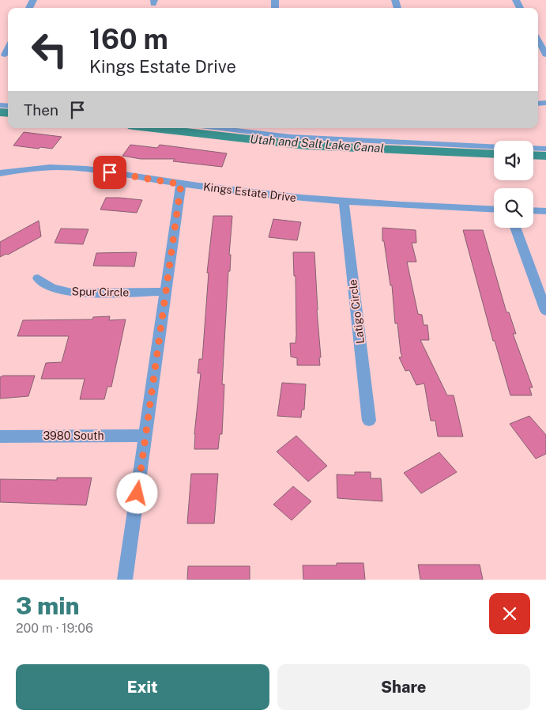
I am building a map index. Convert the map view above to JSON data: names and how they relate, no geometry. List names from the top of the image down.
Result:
{
  "streets": {
    "street": [
      "Kings Estate Drive",
      "Spur Circle",
      "Latigo Circle",
      "3980 South"
    ]
  },
  "crossings": [
    ["Kings Estate Drive", "Latigo Circle"]
  ],
  "water": ["Utah and Salt Lake Canal"],
  "page": {
    "turn": ["160 m", "Kings Estate Drive"],
    "then": "Then",
    "heading": ["3 min", "200 m · 19:06"],
    "buttons": ["Exit", "Share"]
  }
}
